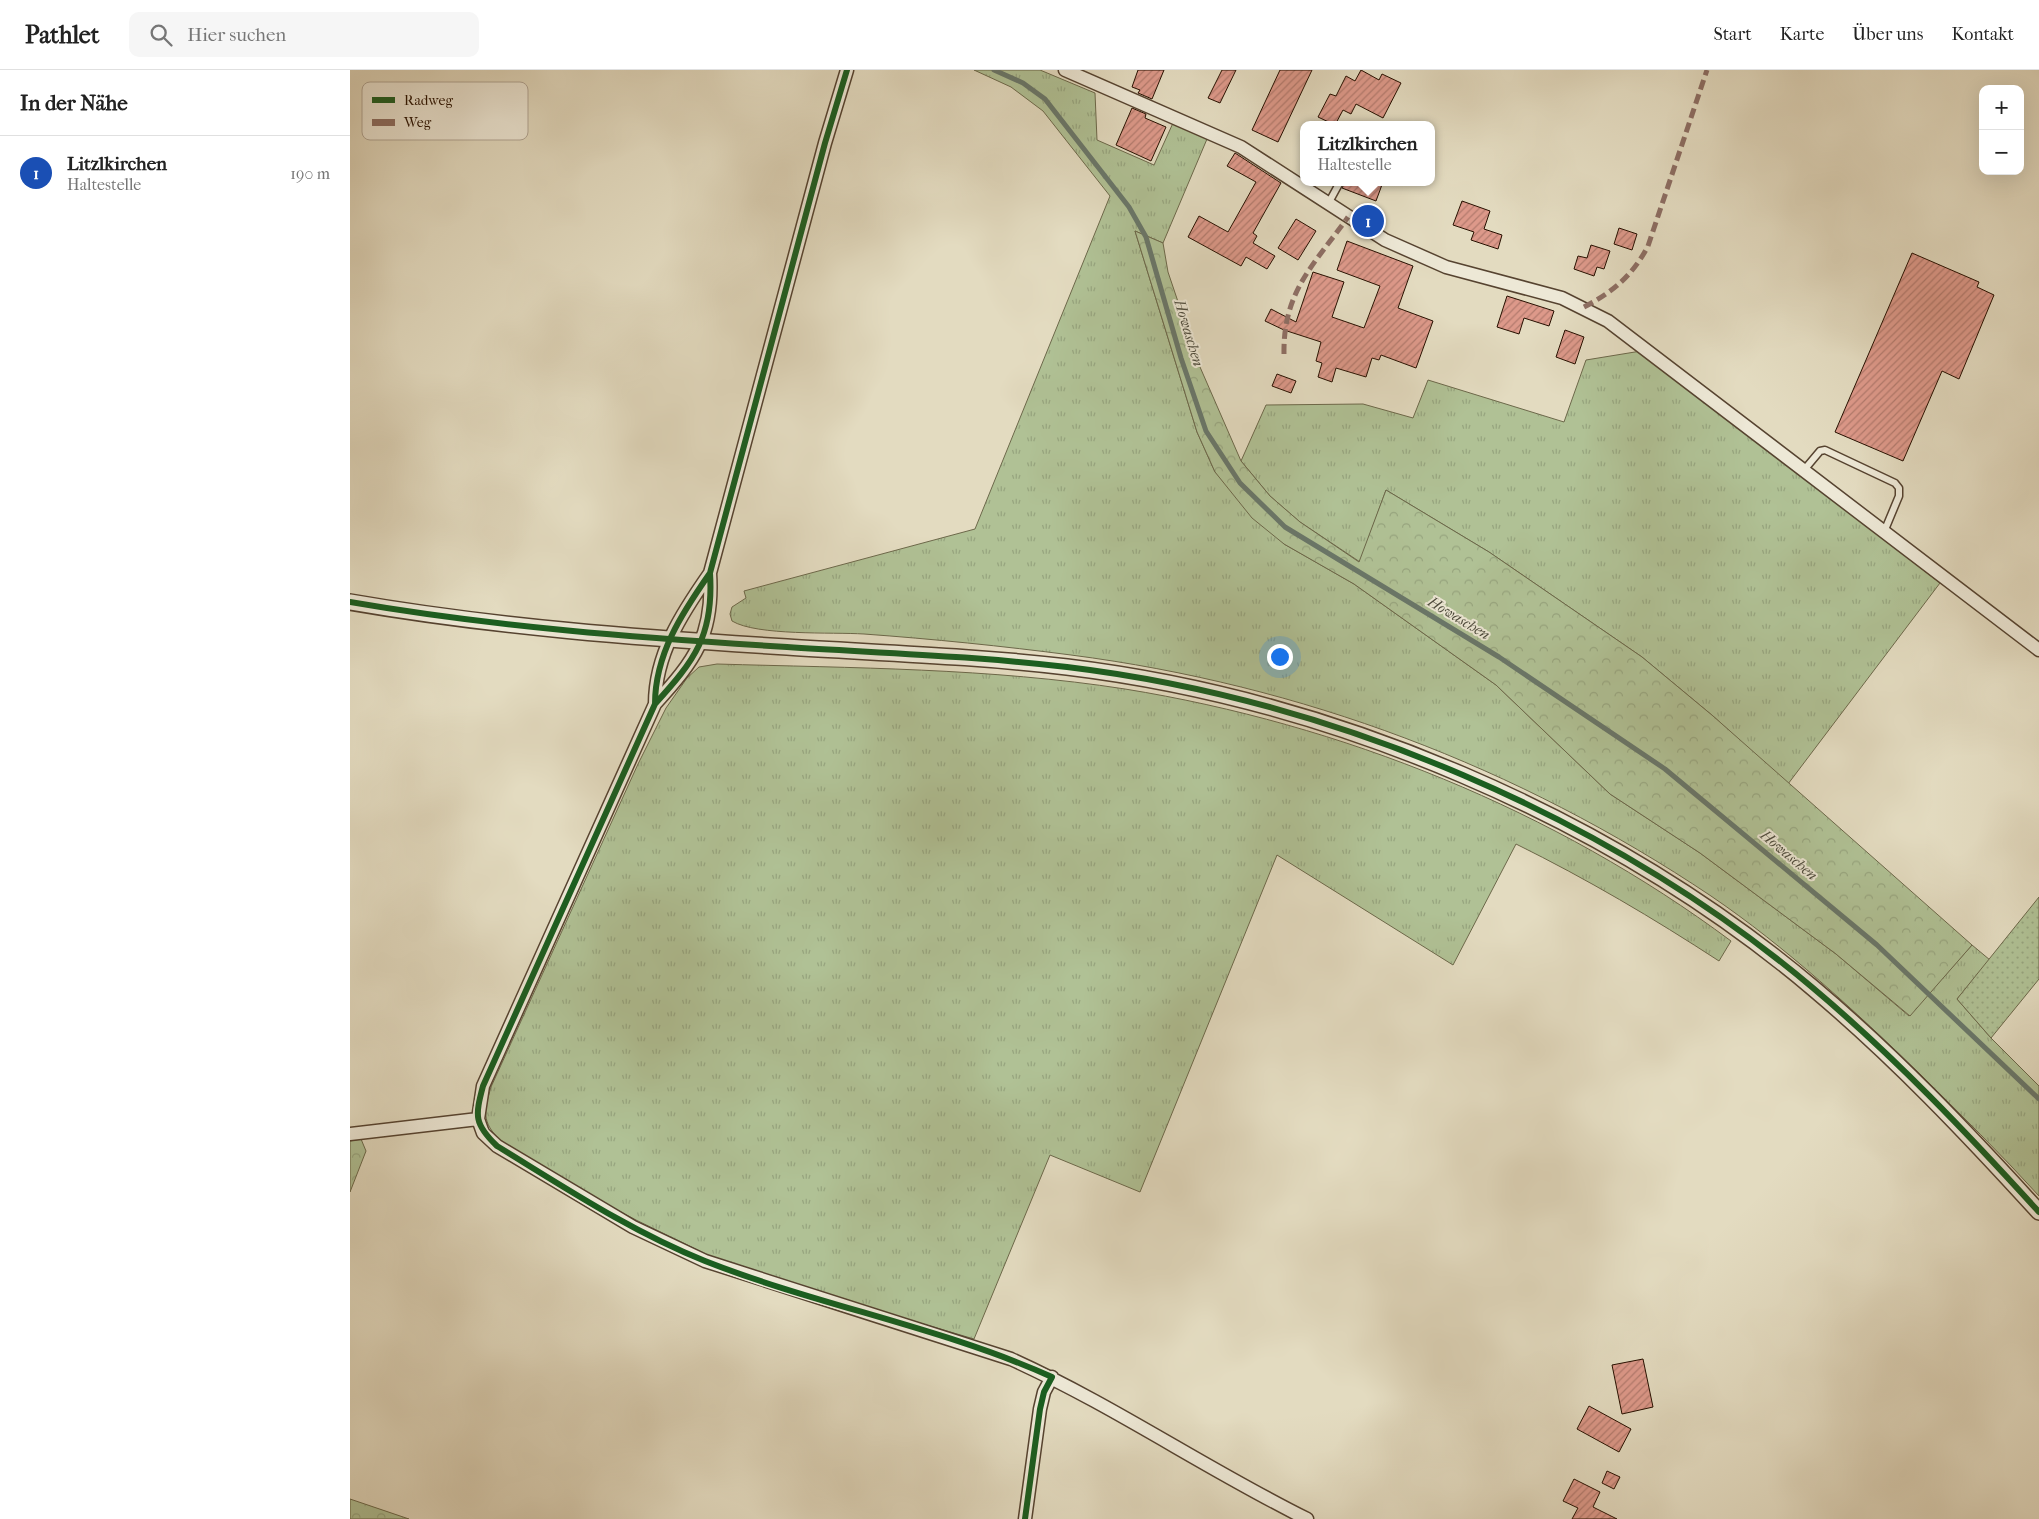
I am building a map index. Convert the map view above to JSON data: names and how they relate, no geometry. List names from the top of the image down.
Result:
{
  "water": ["Howaschen"],
  "legend": ["Radweg", "Weg"],
  "page": {
    "header": "Pathlet",
    "search": "Hier suchen",
    "nav": [
      "Start",
      "Karte",
      "Über uns",
      "Kontakt"
    ],
    "heading": "In der Nähe",
    "map_buttons": ["+", "−"],
    "popup": ["Litzlkirchen", "Haltestelle"],
    "list": [
      {
        "mark": "1",
        "name": "Litzlkirchen",
        "note": "Haltestelle",
        "value": "190 m"
      }
    ],
    "pins": "1"
  }
}
